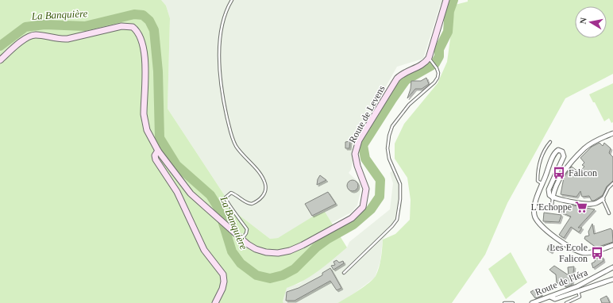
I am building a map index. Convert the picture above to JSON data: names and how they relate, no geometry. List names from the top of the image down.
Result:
{
  "streets": {
    "street": ["Route de Levens", "Route de l'Iéra"]
  },
  "water": ["La Banquière"],
  "places": {
    "bus stop": ["Falicon", "Les Ecole Falicon"],
    "supermarket": ["L'Echoppe"]
  },
  "north": "left"
}
